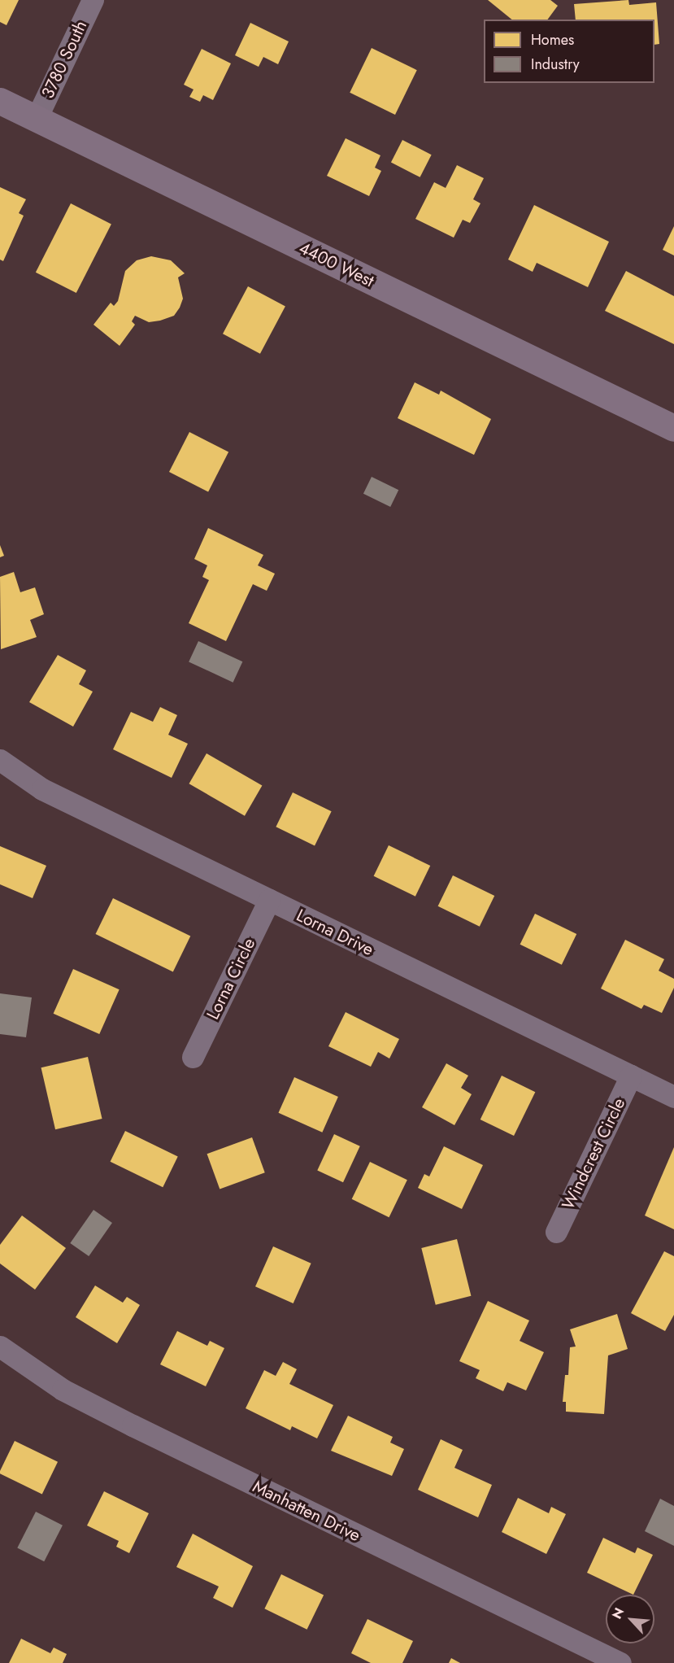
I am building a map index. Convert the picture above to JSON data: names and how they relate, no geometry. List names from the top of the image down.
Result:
{
  "streets": {
    "street": [
      "3780 South",
      "4400 West",
      "Lorna Drive",
      "Lorna Circle",
      "Windcrest Circle",
      "Manhatten Drive"
    ]
  },
  "crossings": [
    ["3780 South", "4400 West"],
    ["Lorna Drive", "Lorna Circle"],
    ["Lorna Drive", "Windcrest Circle"]
  ],
  "legend": ["Homes", "Industry"],
  "north": "top left"
}
